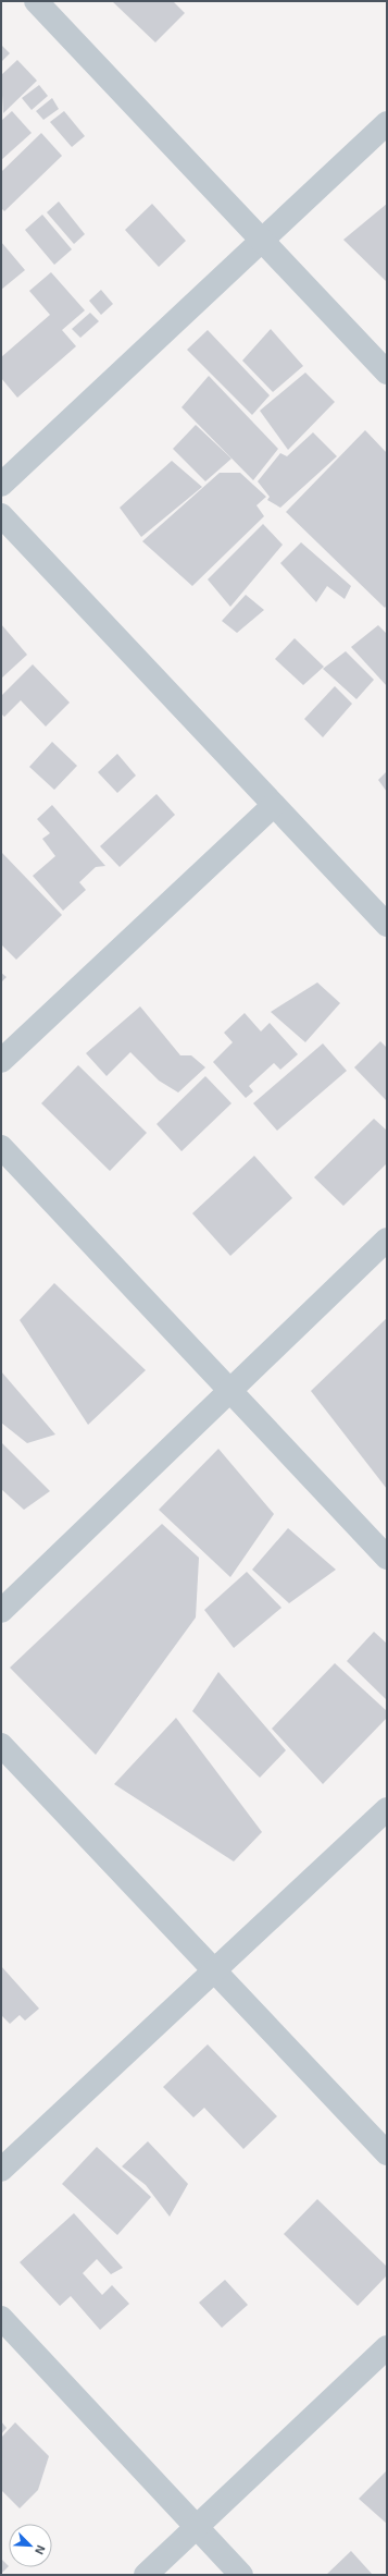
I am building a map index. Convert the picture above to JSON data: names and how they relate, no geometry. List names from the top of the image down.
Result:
{
  "north": "bottom right"
}
